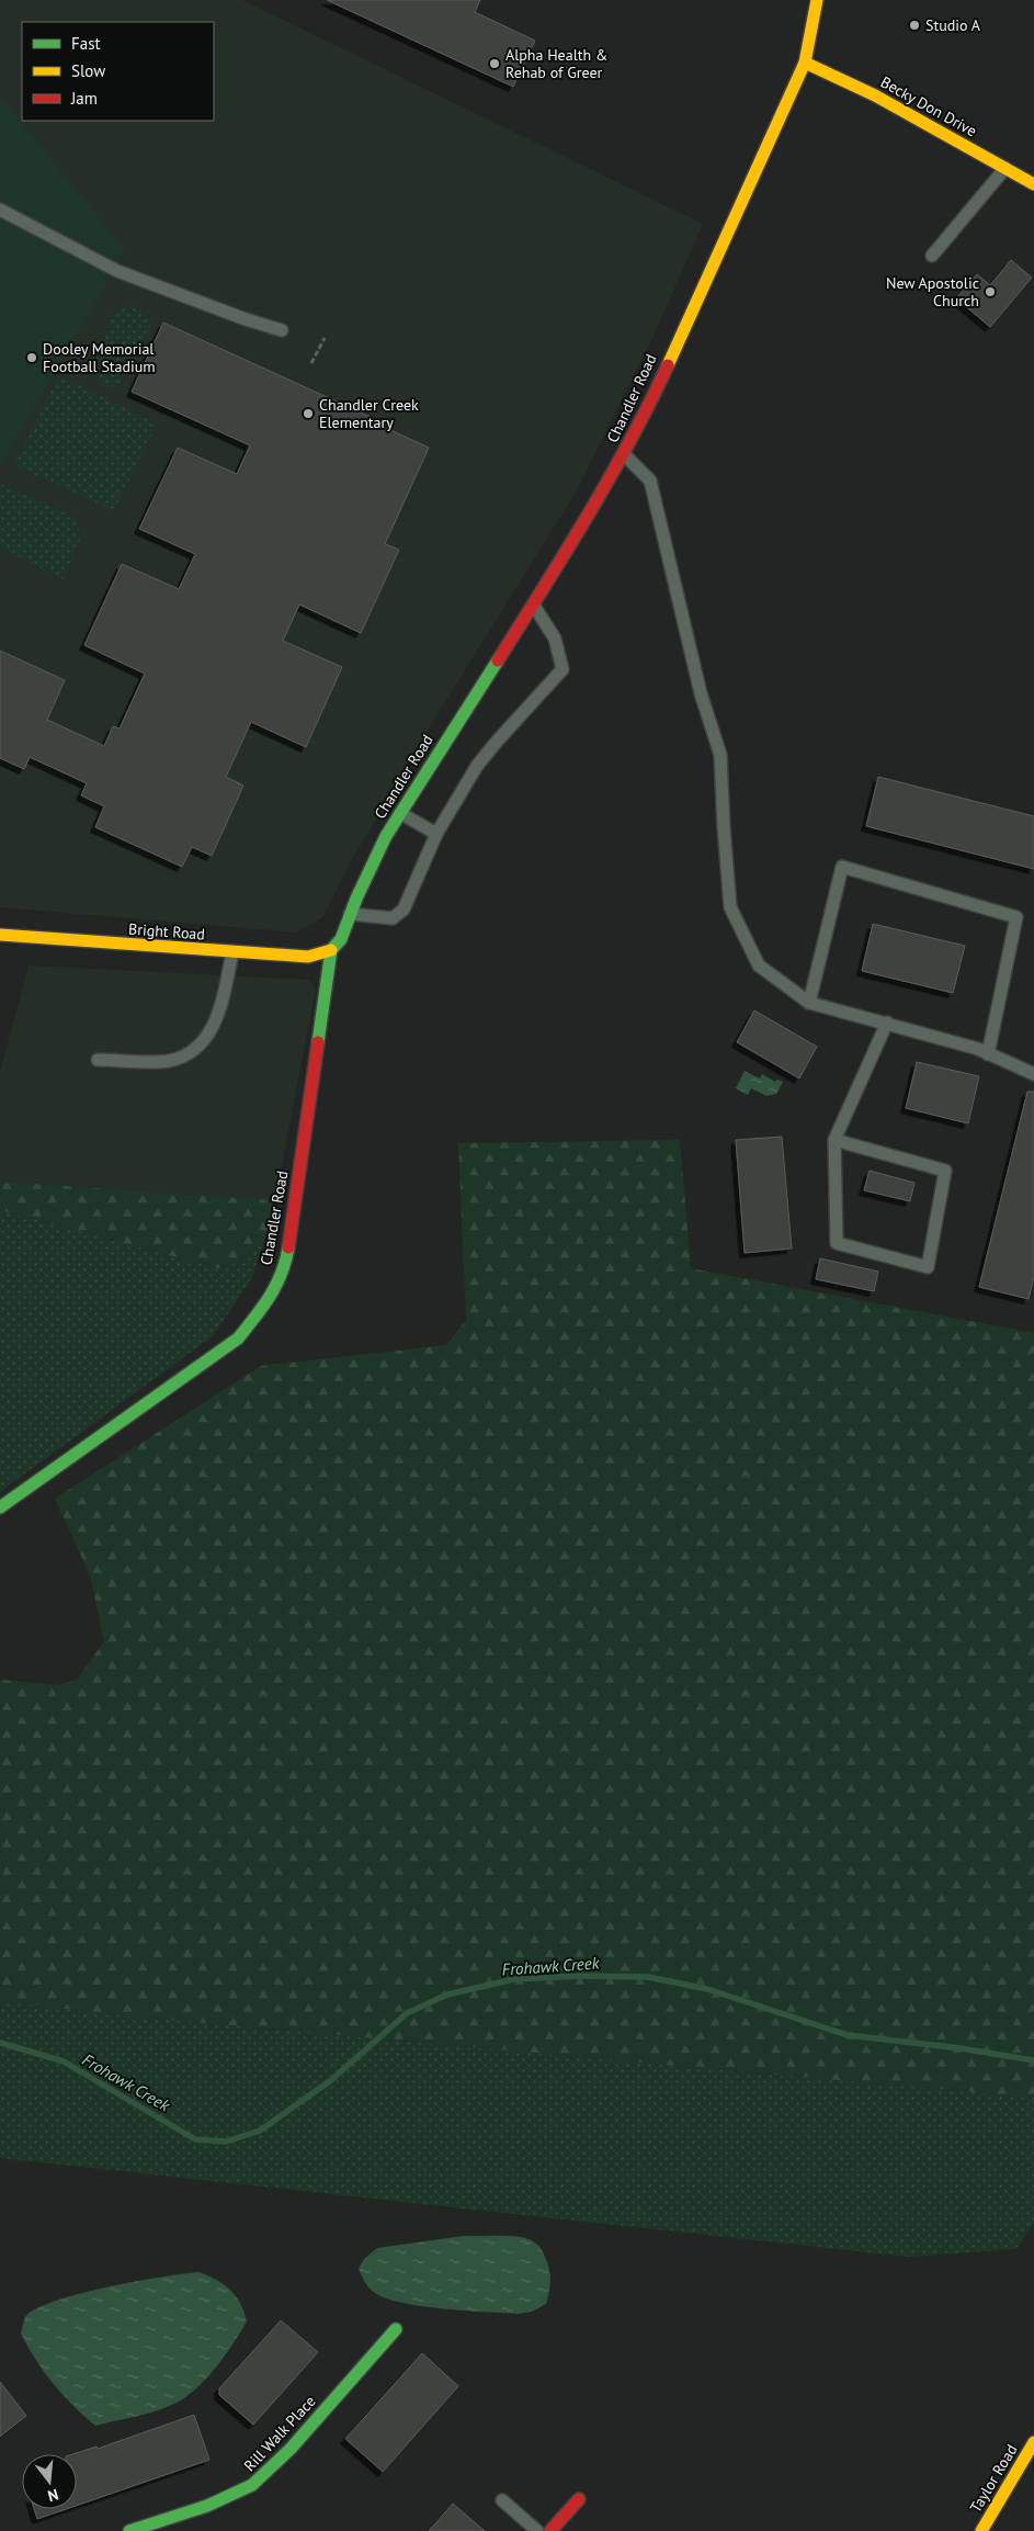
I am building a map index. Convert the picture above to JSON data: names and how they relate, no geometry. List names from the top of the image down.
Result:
{
  "streets": {
    "street": [
      "Becky Don Drive",
      "Chandler Road",
      "Bright Road",
      "Rill Walk Place",
      "Taylor Road"
    ]
  },
  "crossings": [
    ["Becky Don Drive", "Chandler Road"],
    ["Chandler Road", "Bright Road"]
  ],
  "water": ["Frohawk Creek"],
  "places": [
    "Studio A",
    "Alpha Health & Rehab of Greer",
    "New Apostolic Church",
    "Dooley Memorial Football Stadium",
    "Chandler Creek Elementary"
  ],
  "legend": ["Fast", "Slow", "Jam"],
  "north": "bottom"
}
